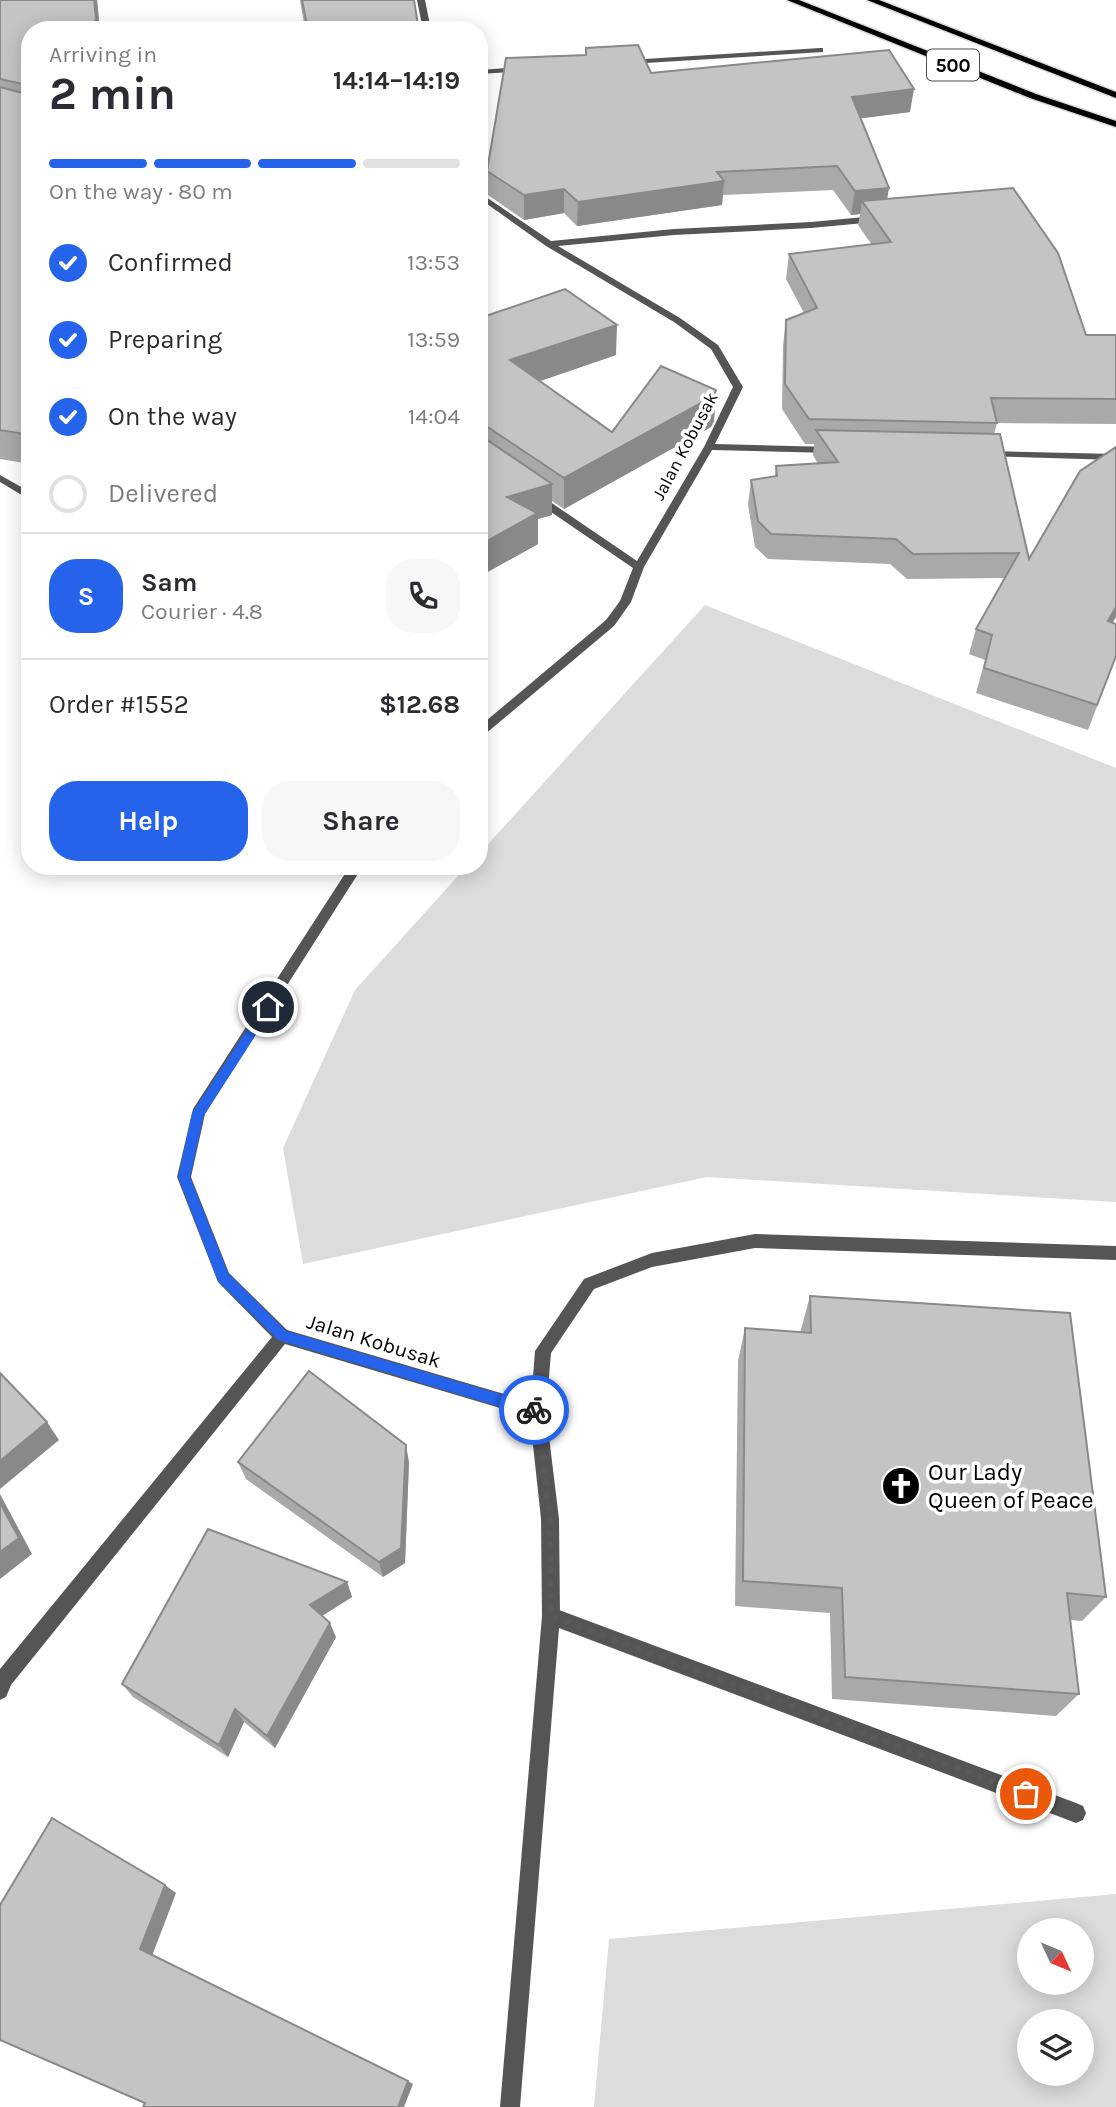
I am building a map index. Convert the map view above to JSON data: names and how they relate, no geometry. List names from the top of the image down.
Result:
{
  "streets": {
    "main road": ["500"],
    "street": ["Jalan Kobusak"]
  },
  "places": {
    "church": ["Our Lady Queen of Peace"]
  },
  "north": "bottom right",
  "page": {
    "heading": ["2 min", "Arriving in", "14:14–14:19"],
    "panel": [
      "Sam",
      "Courier · 4.8",
      "Order #1552",
      "$12.68"
    ],
    "bar": "On the way · 80 m",
    "list": [
      ["Confirmed", "13:53"],
      ["Preparing", "13:59"],
      ["On the way", "14:04"],
      "Delivered"
    ],
    "round": "S",
    "buttons": ["Help", "Share"]
  }
}
